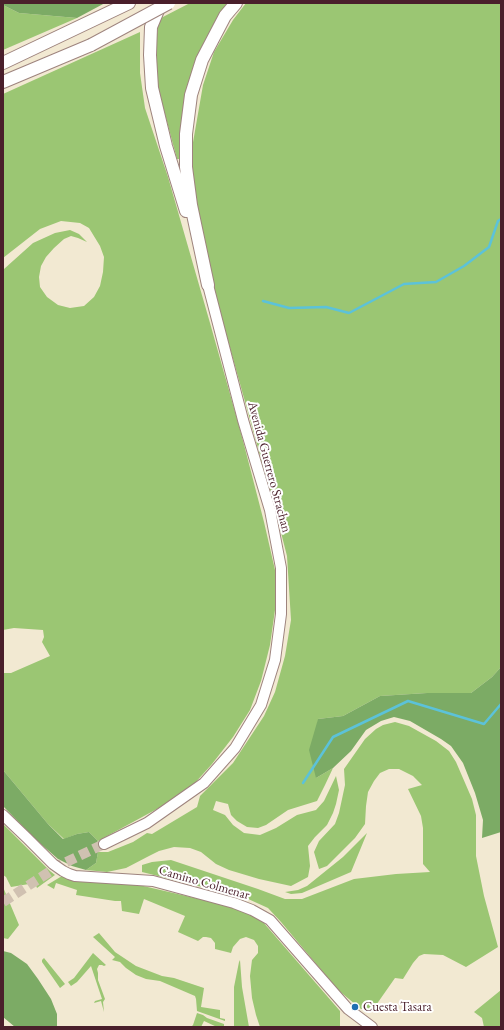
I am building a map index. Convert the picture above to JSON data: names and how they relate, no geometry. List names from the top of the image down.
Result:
{
  "streets": {
    "main road": ["Avenida Guerrero Strachan", "Camino Colmenar"]
  },
  "places": ["Cuesta Tasara"]
}
